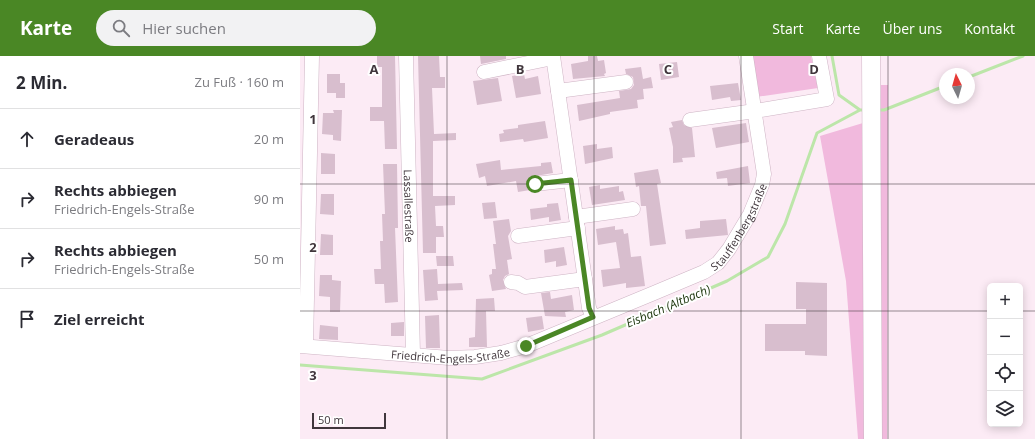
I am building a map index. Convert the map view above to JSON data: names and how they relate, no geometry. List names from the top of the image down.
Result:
{
  "streets": {
    "street": ["Lassallestraße", "Stauffenbergstraße", "Friedrich-Engels-Straße"]
  },
  "crossings": [
    ["Lassallestraße", "Friedrich-Engels-Straße"],
    ["Stauffenbergstraße", "Friedrich-Engels-Straße"]
  ],
  "water": ["Eisbach (Altbach)"],
  "scale_bar": "50 m",
  "north": "top",
  "page": {
    "header": "Karte",
    "search": "Hier suchen",
    "nav": [
      "Start",
      "Karte",
      "Über uns",
      "Kontakt"
    ],
    "heading": ["2 Min.", "Zu Fuß · 160 m"],
    "list": [
      ["Geradeaus", "20 m"],
      ["Rechts abbiegen", "Friedrich-Engels-Straße", "90 m"],
      ["Rechts abbiegen", "Friedrich-Engels-Straße", "50 m"],
      "Ziel erreicht"
    ],
    "map_buttons": ["+", "−"],
    "scale": "50 m"
  },
  "grid": {
    "columns": [
      "A",
      "B",
      "C",
      "D"
    ],
    "rows": ["1", "2", "3"]
  }
}
